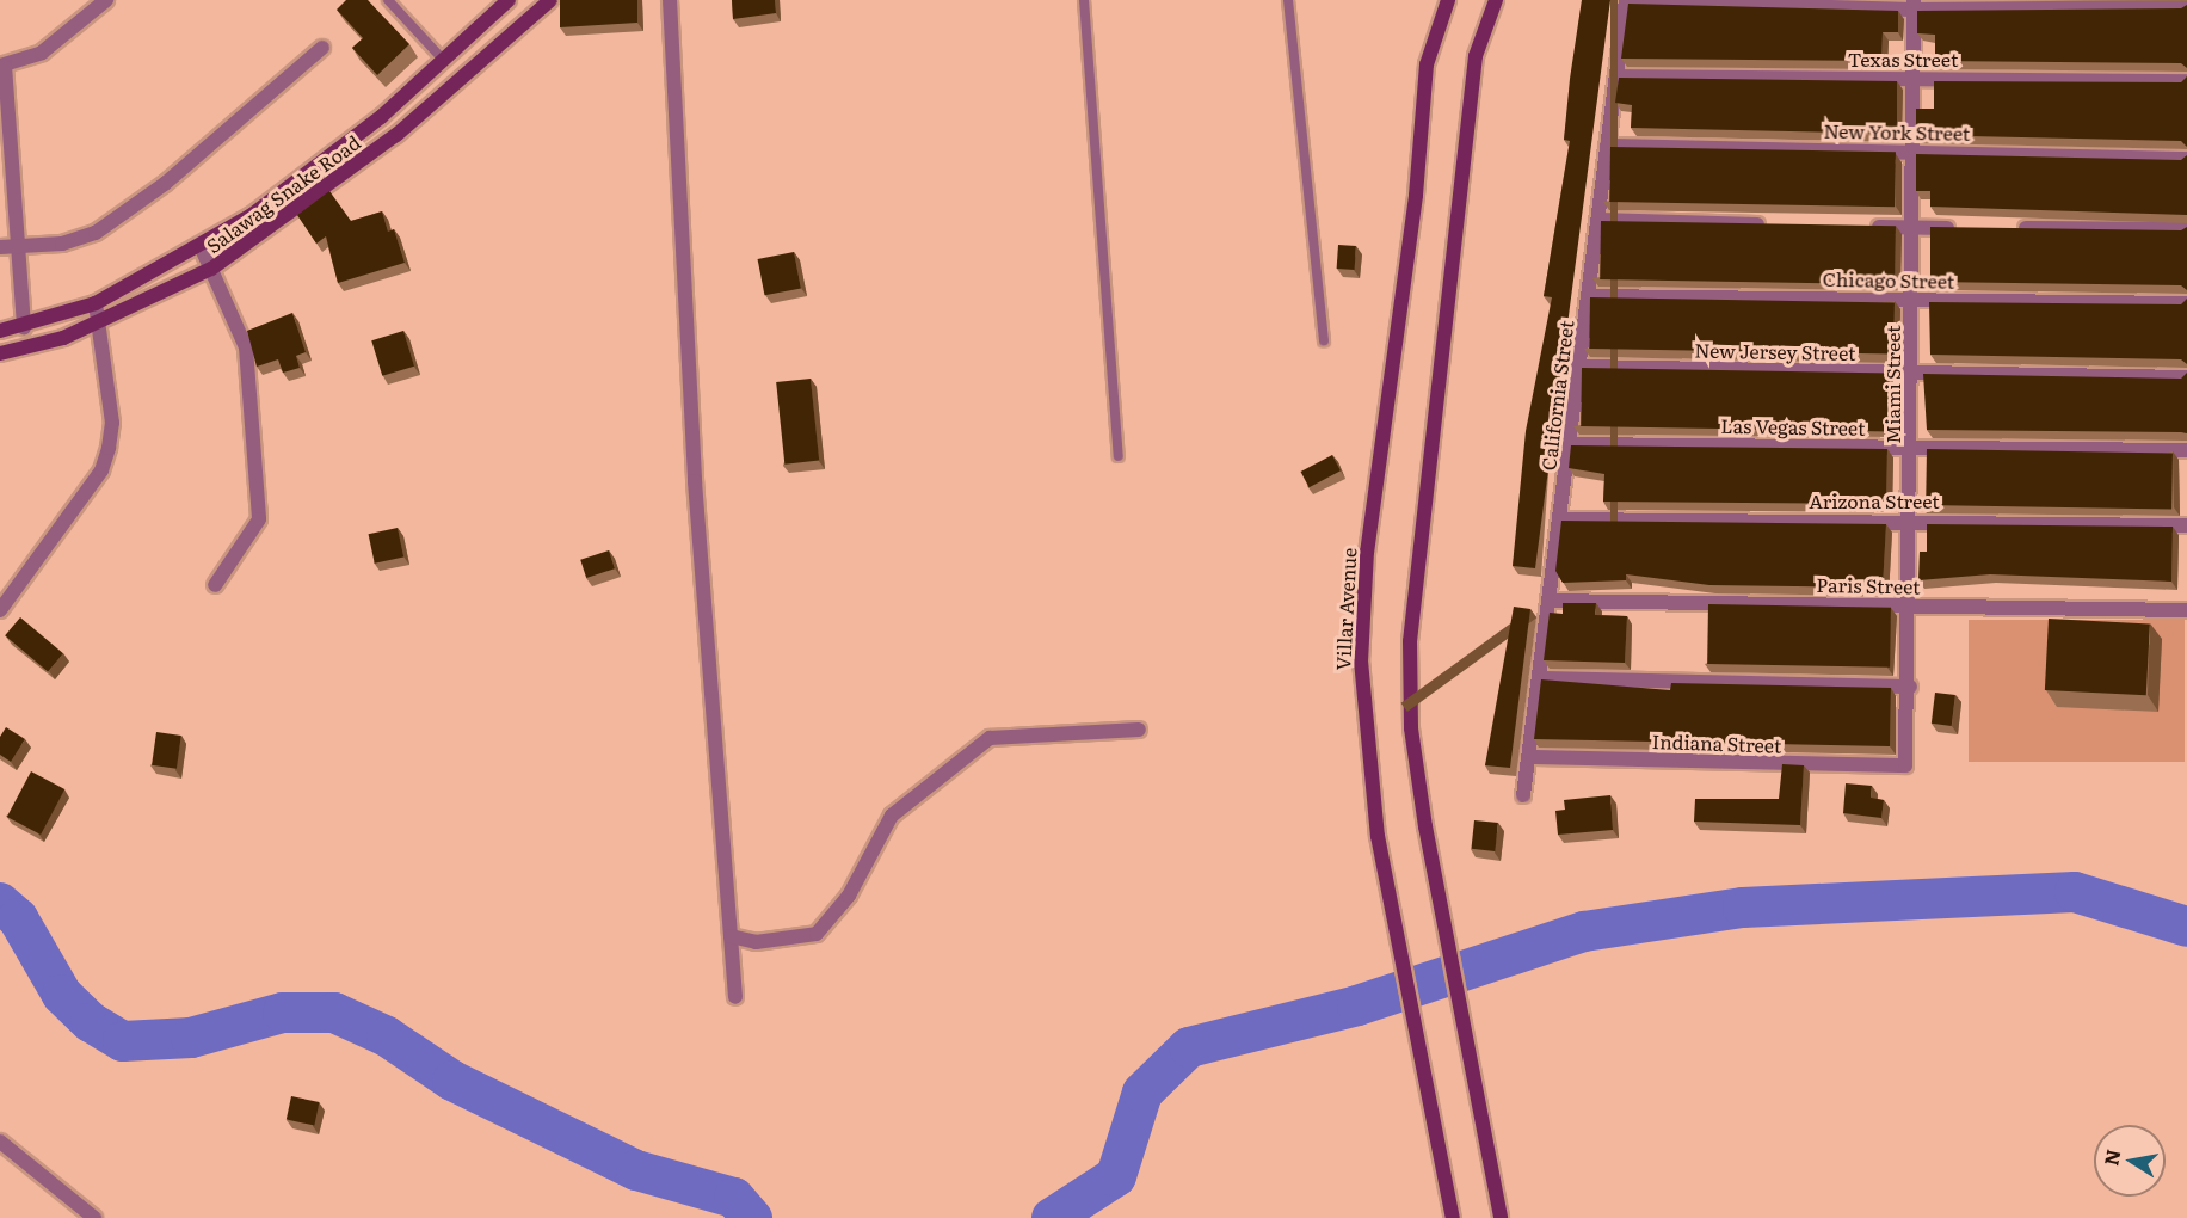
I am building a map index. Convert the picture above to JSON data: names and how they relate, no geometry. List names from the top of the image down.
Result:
{
  "streets": {
    "main road": ["Salawag Snake Road", "Villar Avenue"],
    "street": [
      "Texas Street",
      "New York Street",
      "Chicago Street",
      "New Jersey Street",
      "Miami Street",
      "California Street",
      "Las Vegas Street",
      "Arizona Street",
      "Paris Street",
      "Indiana Street"
    ]
  },
  "crossings": [
    ["Texas Street", "Miami Street"],
    ["Texas Street", "California Street"],
    ["New York Street", "Miami Street"],
    ["New York Street", "California Street"],
    ["Chicago Street", "Miami Street"],
    ["Chicago Street", "California Street"],
    ["New Jersey Street", "Miami Street"],
    ["New Jersey Street", "California Street"],
    ["Miami Street", "Las Vegas Street"],
    ["Miami Street", "Arizona Street"],
    ["Miami Street", "Paris Street"],
    ["Miami Street", "Indiana Street"],
    ["California Street", "Las Vegas Street"],
    ["California Street", "Arizona Street"],
    ["California Street", "Paris Street"],
    ["California Street", "Indiana Street"]
  ],
  "north": "left"
}
